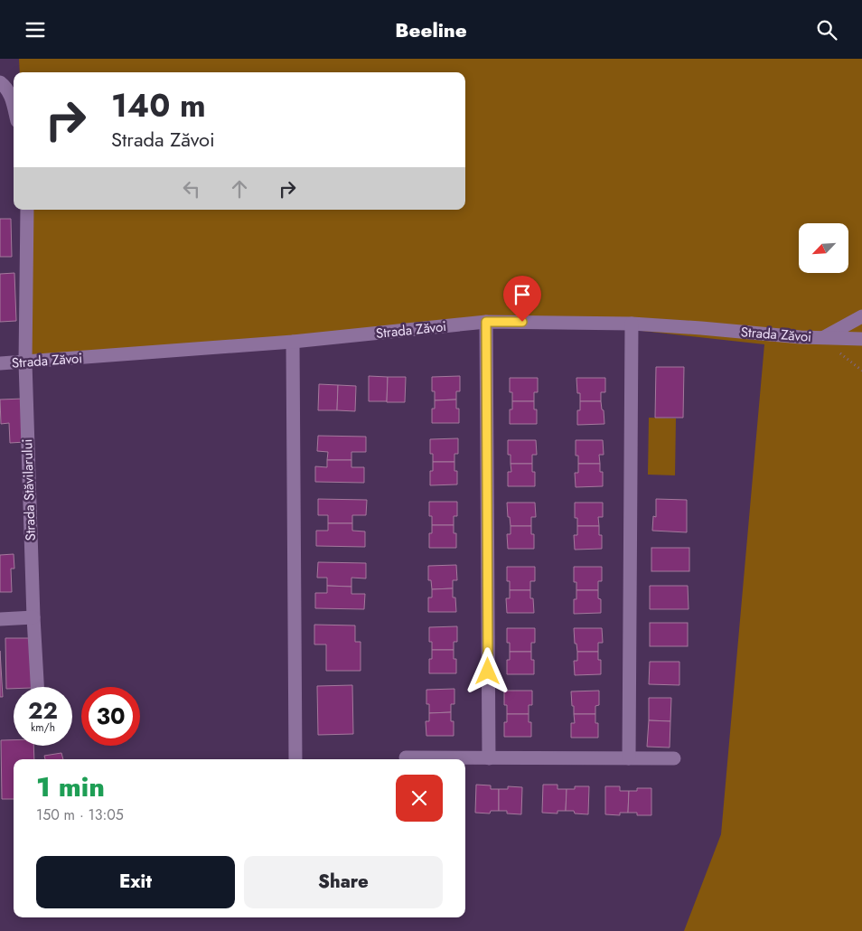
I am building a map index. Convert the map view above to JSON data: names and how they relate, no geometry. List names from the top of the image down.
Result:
{
  "streets": {
    "street": ["Strada Zăvoi", "Strada Stăvilarului"]
  },
  "crossings": [
    ["Strada Zăvoi", "Strada Stăvilarului"]
  ],
  "north": "bottom left",
  "page": {
    "header": "Beeline",
    "turn": ["140 m", "Strada Zăvoi"],
    "speed": "22 km/h",
    "limit": "30",
    "heading": ["1 min", "150 m · 13:05"],
    "buttons": ["Exit", "Share"]
  }
}
